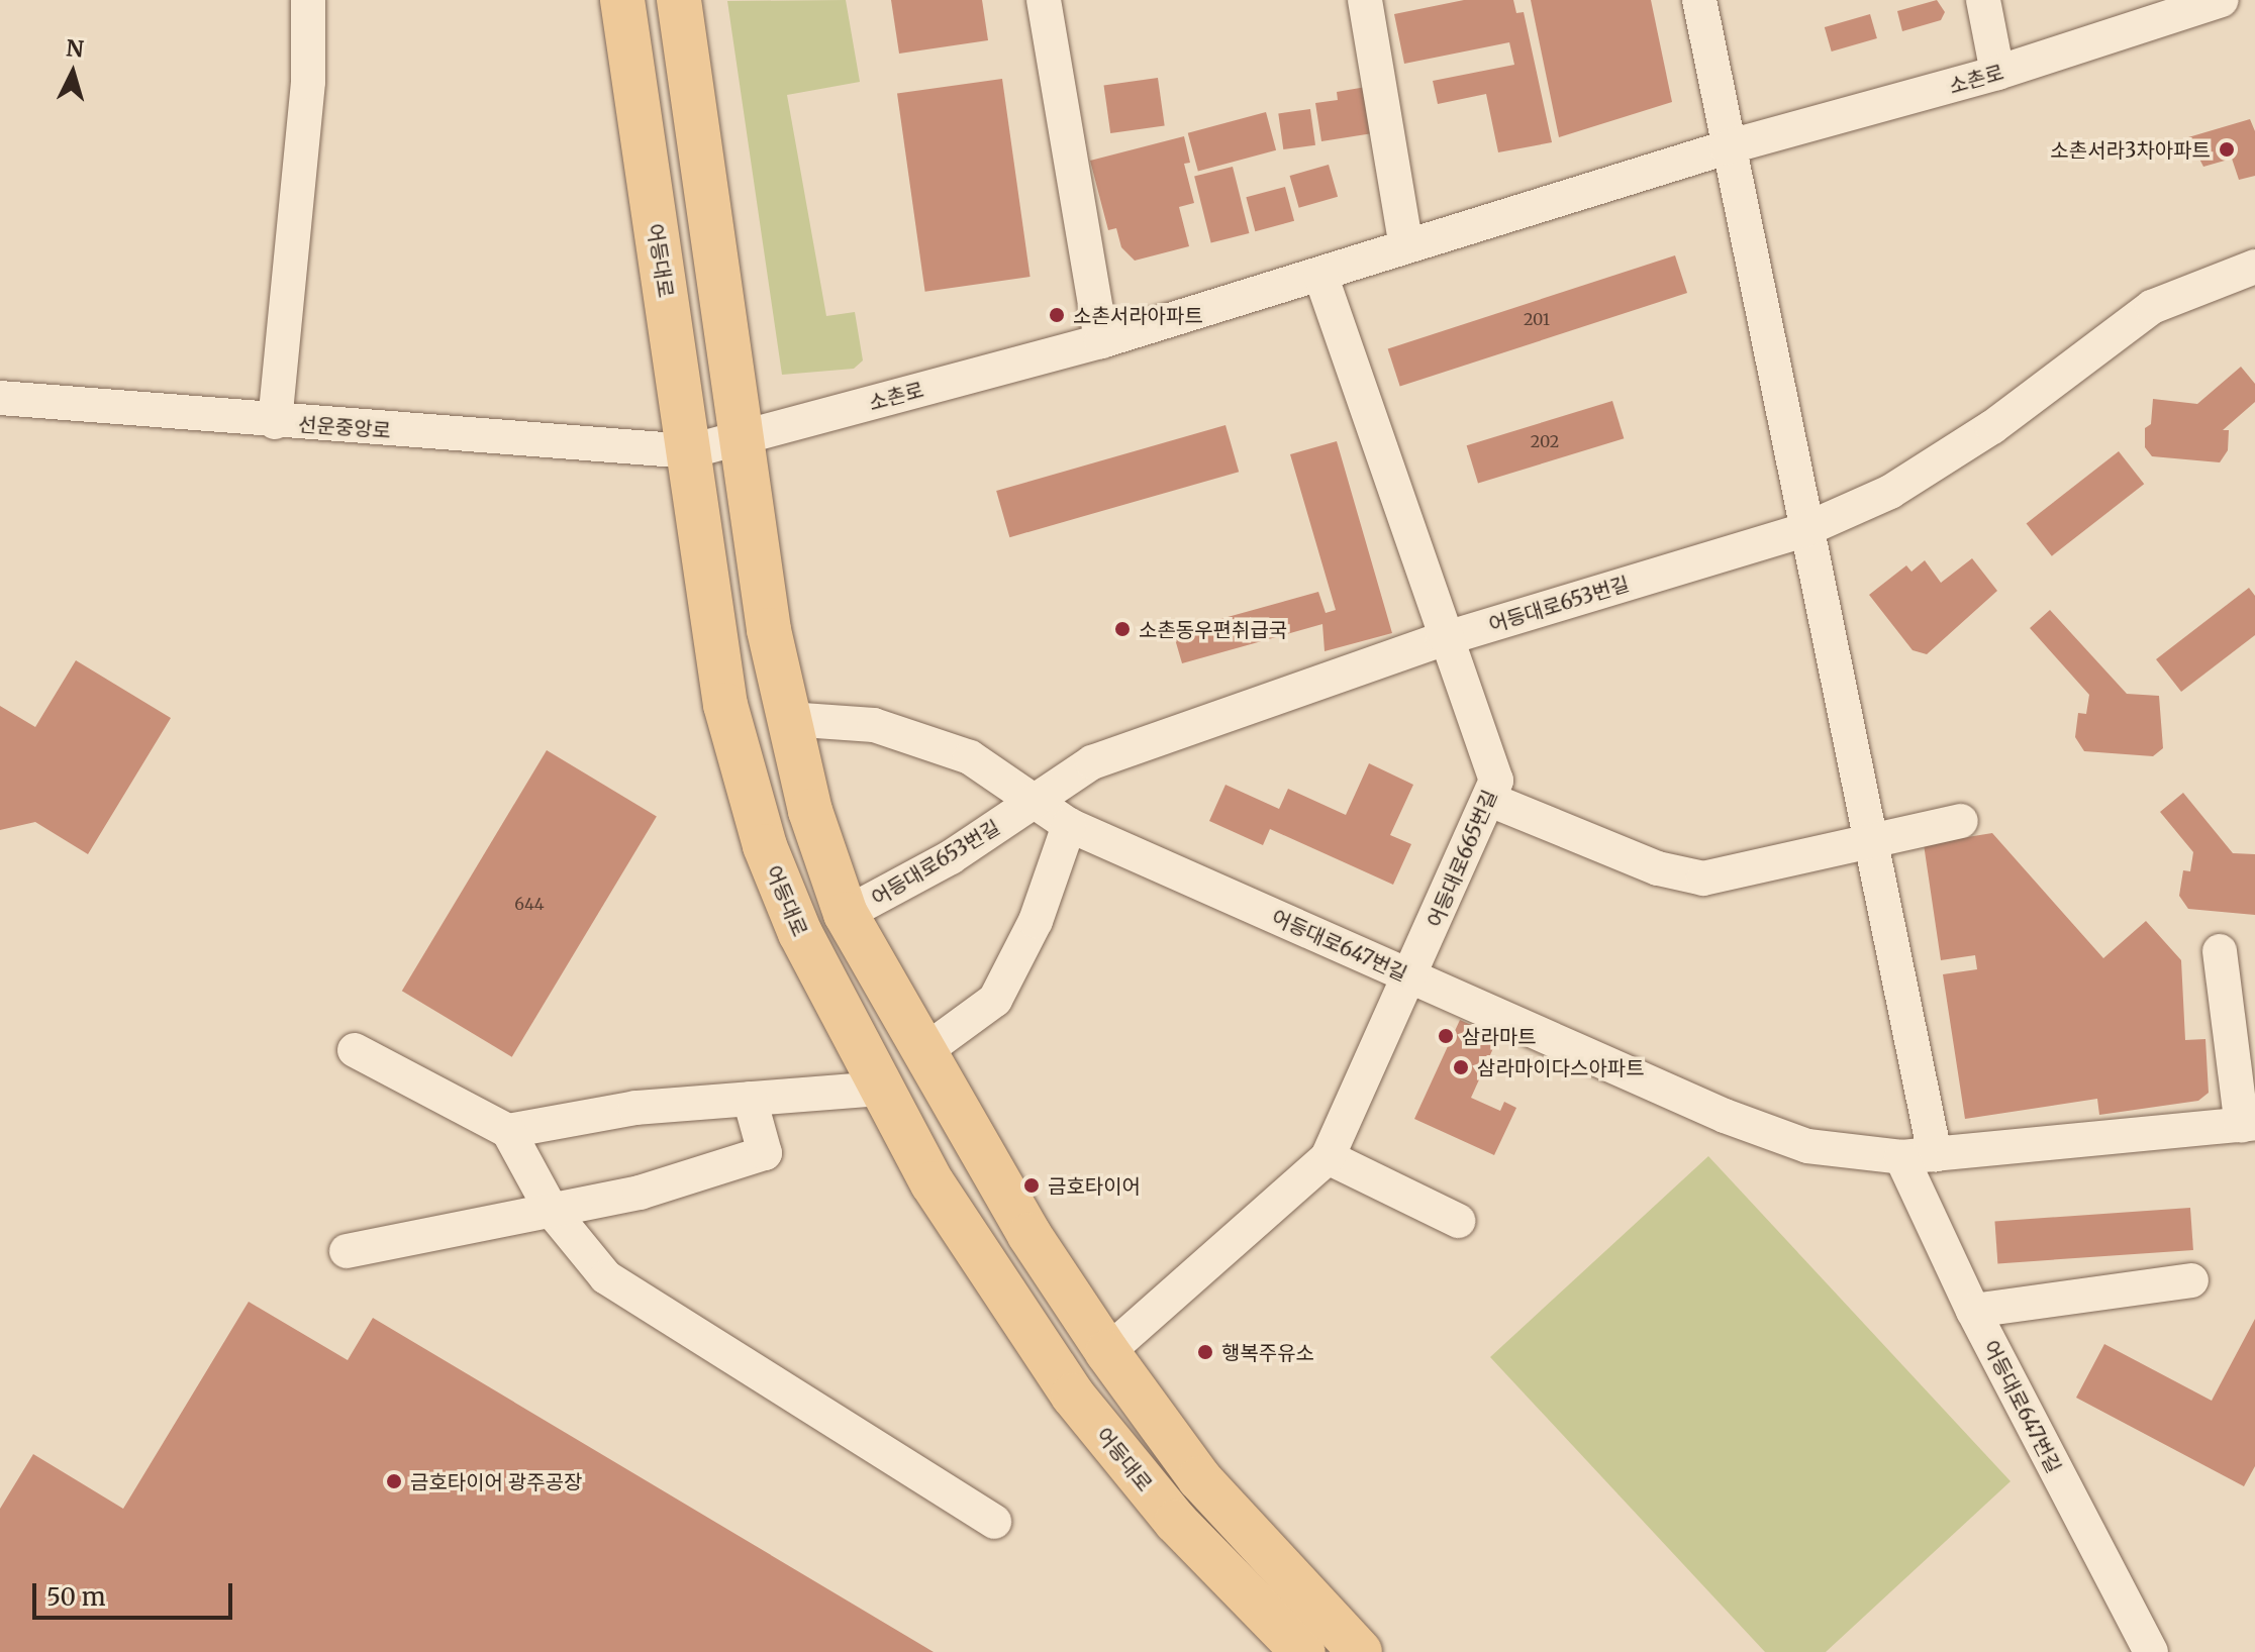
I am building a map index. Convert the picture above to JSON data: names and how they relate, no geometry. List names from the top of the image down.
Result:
{
  "streets": {
    "main road": ["어등대로"],
    "street": [
      "소촌로",
      "선운중앙로",
      "어등대로653번길",
      "어등대로665번길",
      "어등대로647번길"
    ]
  },
  "crossings": [
    ["소촌로", "어등대로"],
    ["소촌로", "선운중앙로"],
    ["소촌로", "어등대로665번길"],
    ["어등대로", "선운중앙로"],
    ["어등대로653번길", "어등대로665번길"],
    ["어등대로653번길", "어등대로647번길"],
    ["어등대로665번길", "어등대로647번길"]
  ],
  "places": [
    "소촌서라3차아파트",
    "소촌서라아파트",
    "소촌동우편취급국",
    "삼라마트",
    "삼라마이다스아파트",
    "금호타이어",
    "행복주유소",
    "금호타이어 광주공장"
  ],
  "house_numbers": ["201", "202", "644"],
  "scale_bar": "50 m",
  "north": "top"
}
